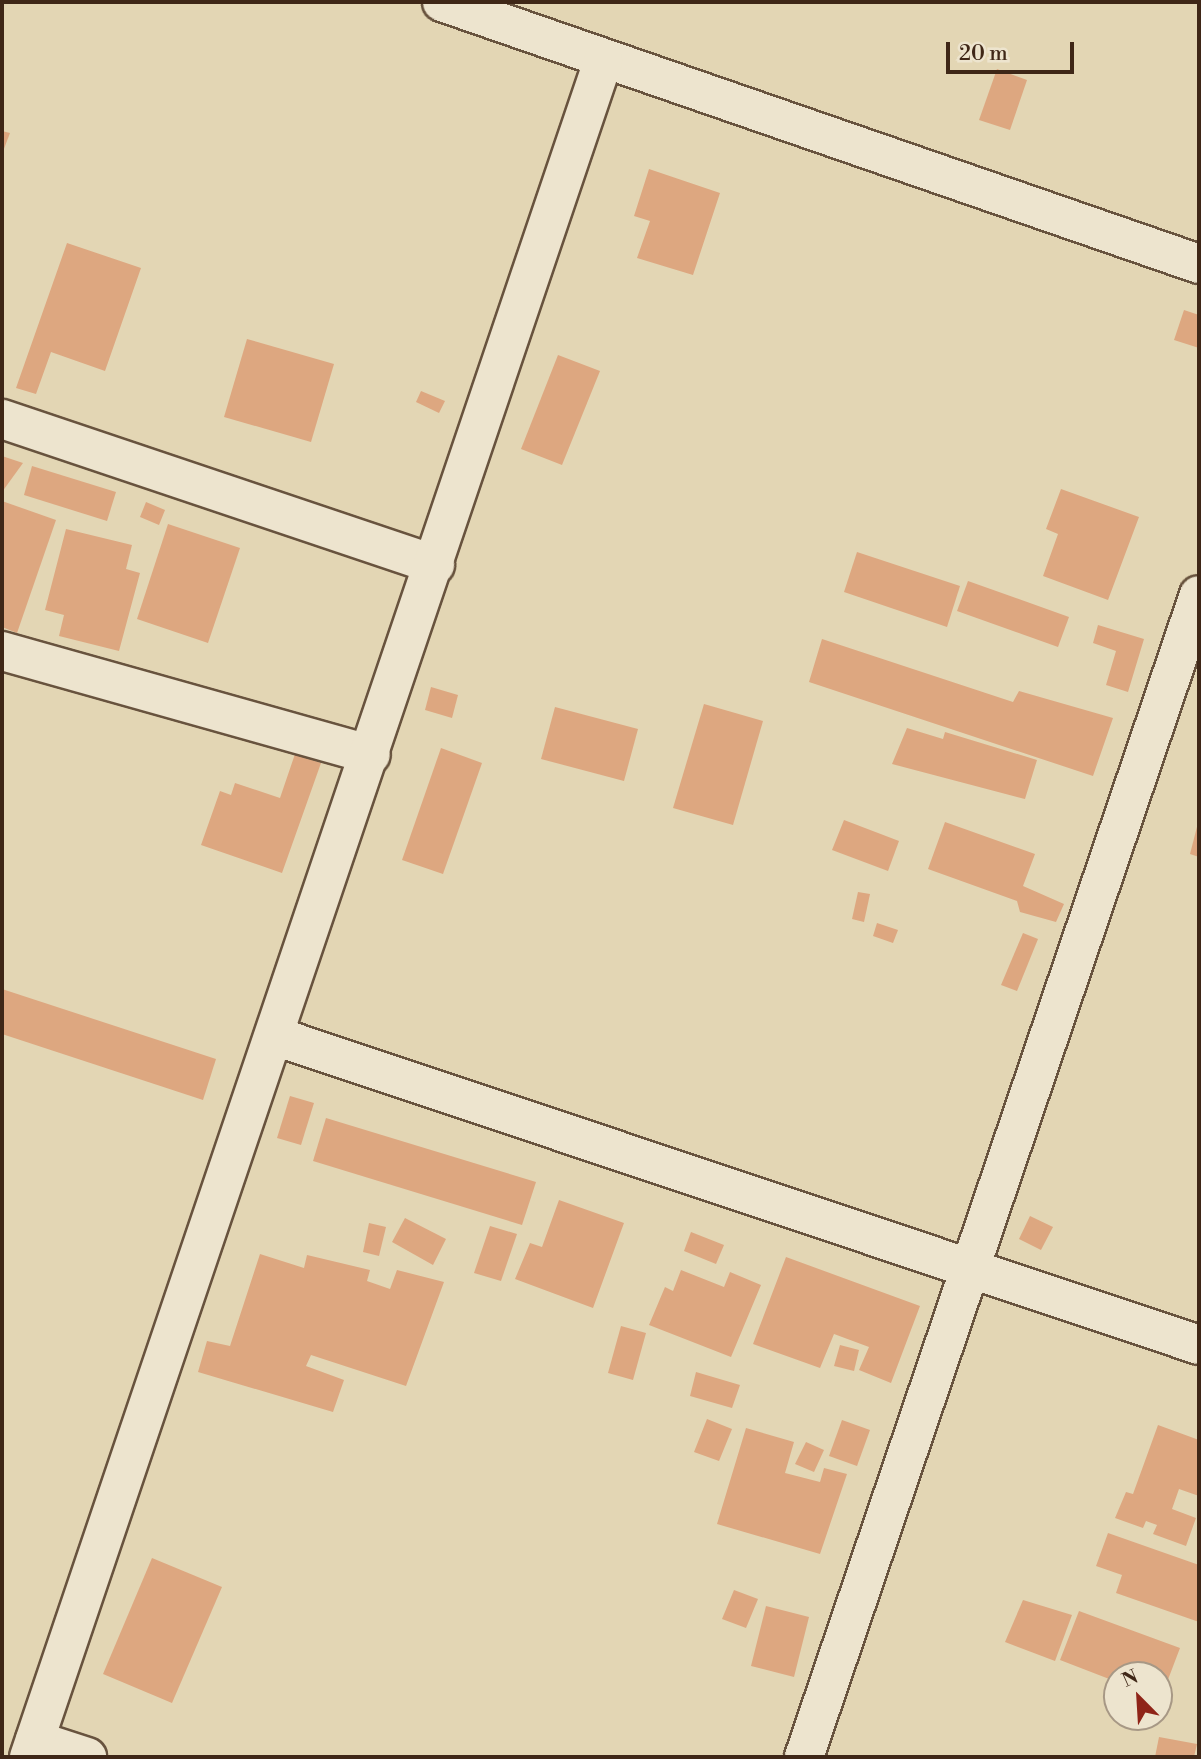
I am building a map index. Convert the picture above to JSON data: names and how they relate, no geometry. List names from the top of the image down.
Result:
{
  "scale_bar": "20 m",
  "north": "top left"
}
